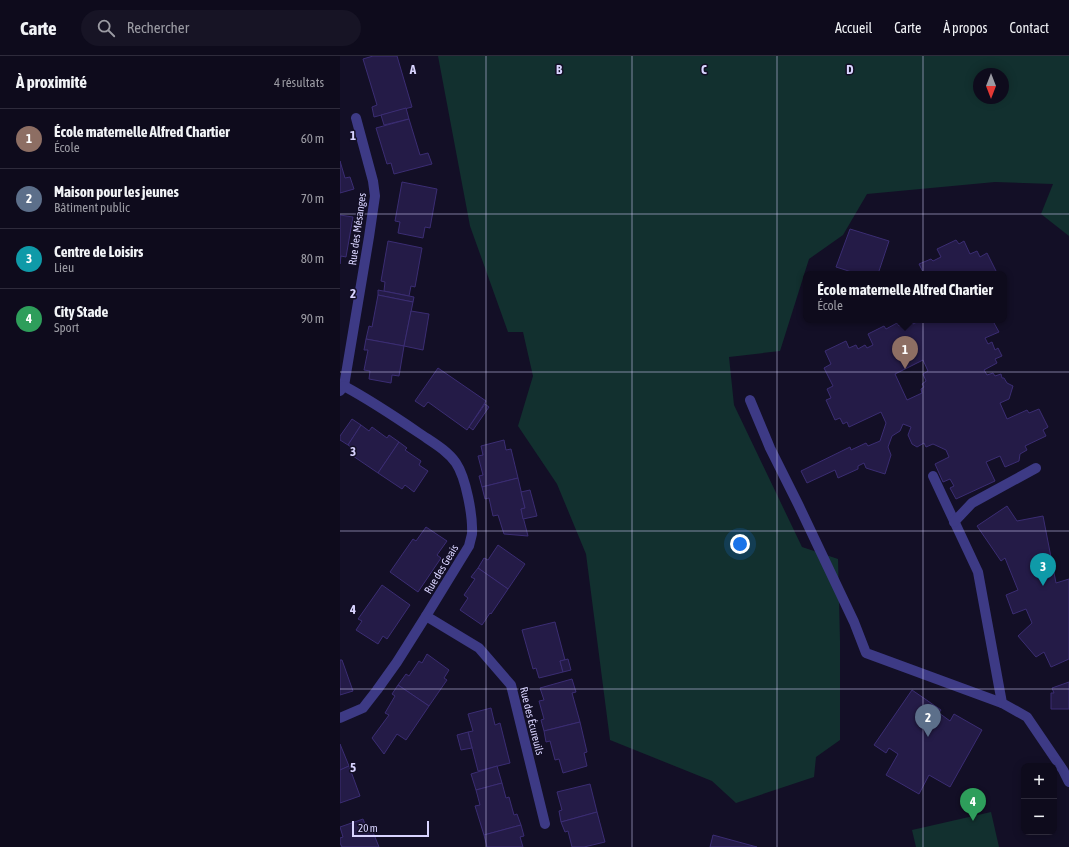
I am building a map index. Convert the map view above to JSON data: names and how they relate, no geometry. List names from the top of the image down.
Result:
{
  "streets": {
    "street": ["Rue des Mésanges", "Rue des Geais", "Rue des Écureuils"]
  },
  "crossings": [
    ["Rue des Mésanges", "Rue des Geais"],
    ["Rue des Geais", "Rue des Écureuils"]
  ],
  "scale_bar": "20 m",
  "north": "bottom",
  "page": {
    "header": "Carte",
    "search": "Rechercher",
    "nav": [
      "Accueil",
      "Carte",
      "À propos",
      "Contact"
    ],
    "heading": ["À proximité", "4 résultats"],
    "list": [
      {
        "mark": "1",
        "name": "École maternelle Alfred Chartier",
        "note": "École",
        "value": "60 m"
      },
      {
        "mark": "2",
        "name": "Maison pour les jeunes",
        "note": "Bâtiment public",
        "value": "70 m"
      },
      {
        "mark": "3",
        "name": "Centre de Loisirs",
        "note": "Lieu",
        "value": "80 m"
      },
      {
        "mark": "4",
        "name": "City Stade",
        "note": "Sport",
        "value": "90 m"
      }
    ],
    "popup": ["École maternelle Alfred Chartier", "École"],
    "pins": [
      "1",
      "3",
      "2",
      "4"
    ],
    "map_buttons": ["+", "−"],
    "scale": "20 m"
  },
  "grid": {
    "columns": [
      "A",
      "B",
      "C",
      "D"
    ],
    "rows": [
      "1",
      "2",
      "3",
      "4",
      "5"
    ]
  }
}
